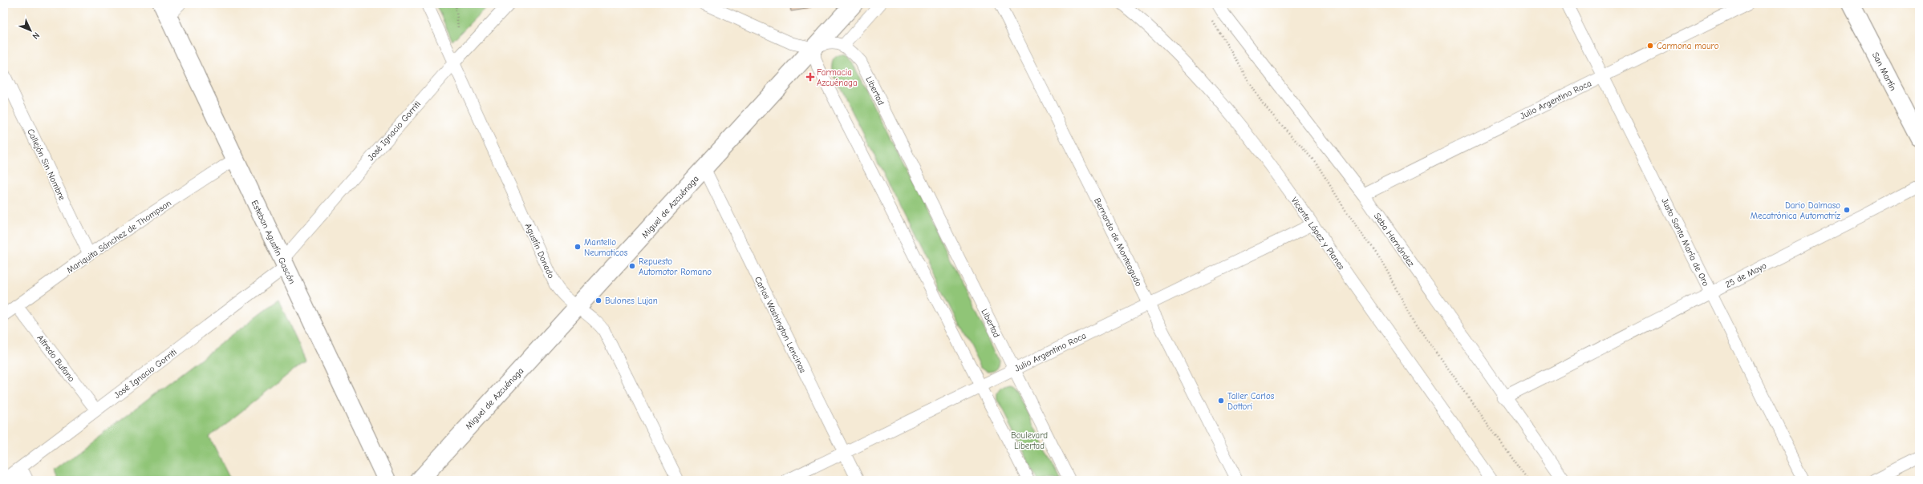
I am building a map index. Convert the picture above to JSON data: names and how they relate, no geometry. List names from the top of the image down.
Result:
{
  "streets": {
    "main road": ["San Martín", "Miguel de Azcuénaga", "Esteban Agustín Gascón"],
    "street": [
      "Libertad",
      "Julio Argentino Roca",
      "José Ignacio Gorriti",
      "Callejón Sin Nombre",
      "Vicente López y Planes",
      "Mariquita Sánchez de Thompson",
      "Seba Hernández",
      "Bernardo de Monteagudo",
      "Justo Santa María de Oro",
      "Agustín Donado",
      "25 de Mayo",
      "Carlos Washington Lencinas",
      "Alfredo Bufano"
    ]
  },
  "crossings": [
    ["Libertad", "Julio Argentino Roca"],
    ["Julio Argentino Roca", "Vicente López y Planes"],
    ["Julio Argentino Roca", "Seba Hernández"],
    ["Julio Argentino Roca", "Bernardo de Monteagudo"],
    ["Julio Argentino Roca", "Justo Santa María de Oro"],
    ["Julio Argentino Roca", "Carlos Washington Lencinas"],
    ["José Ignacio Gorriti", "Esteban Agustín Gascón"],
    ["José Ignacio Gorriti", "Agustín Donado"],
    ["José Ignacio Gorriti", "Alfredo Bufano"],
    ["Callejón Sin Nombre", "Mariquita Sánchez de Thompson"],
    ["Miguel de Azcuénaga", "Agustín Donado"],
    ["Miguel de Azcuénaga", "Carlos Washington Lencinas"],
    ["Mariquita Sánchez de Thompson", "Esteban Agustín Gascón"],
    ["Mariquita Sánchez de Thompson", "Alfredo Bufano"],
    ["Seba Hernández", "25 de Mayo"],
    ["Justo Santa María de Oro", "25 de Mayo"]
  ],
  "parks": ["Boulevard Libertad"],
  "places": {
    "other": [
      "Carmona mauro",
      "Dario Dalmaso Mecatrónica Automotríz",
      "Mantello Neumaticos",
      "Repuesto Automotor Romano",
      "Bulones Lujan",
      "Taller Carlos Dottori"
    ],
    "health": ["Farmacia Azcuénaga"]
  },
  "north": "bottom right"
}
